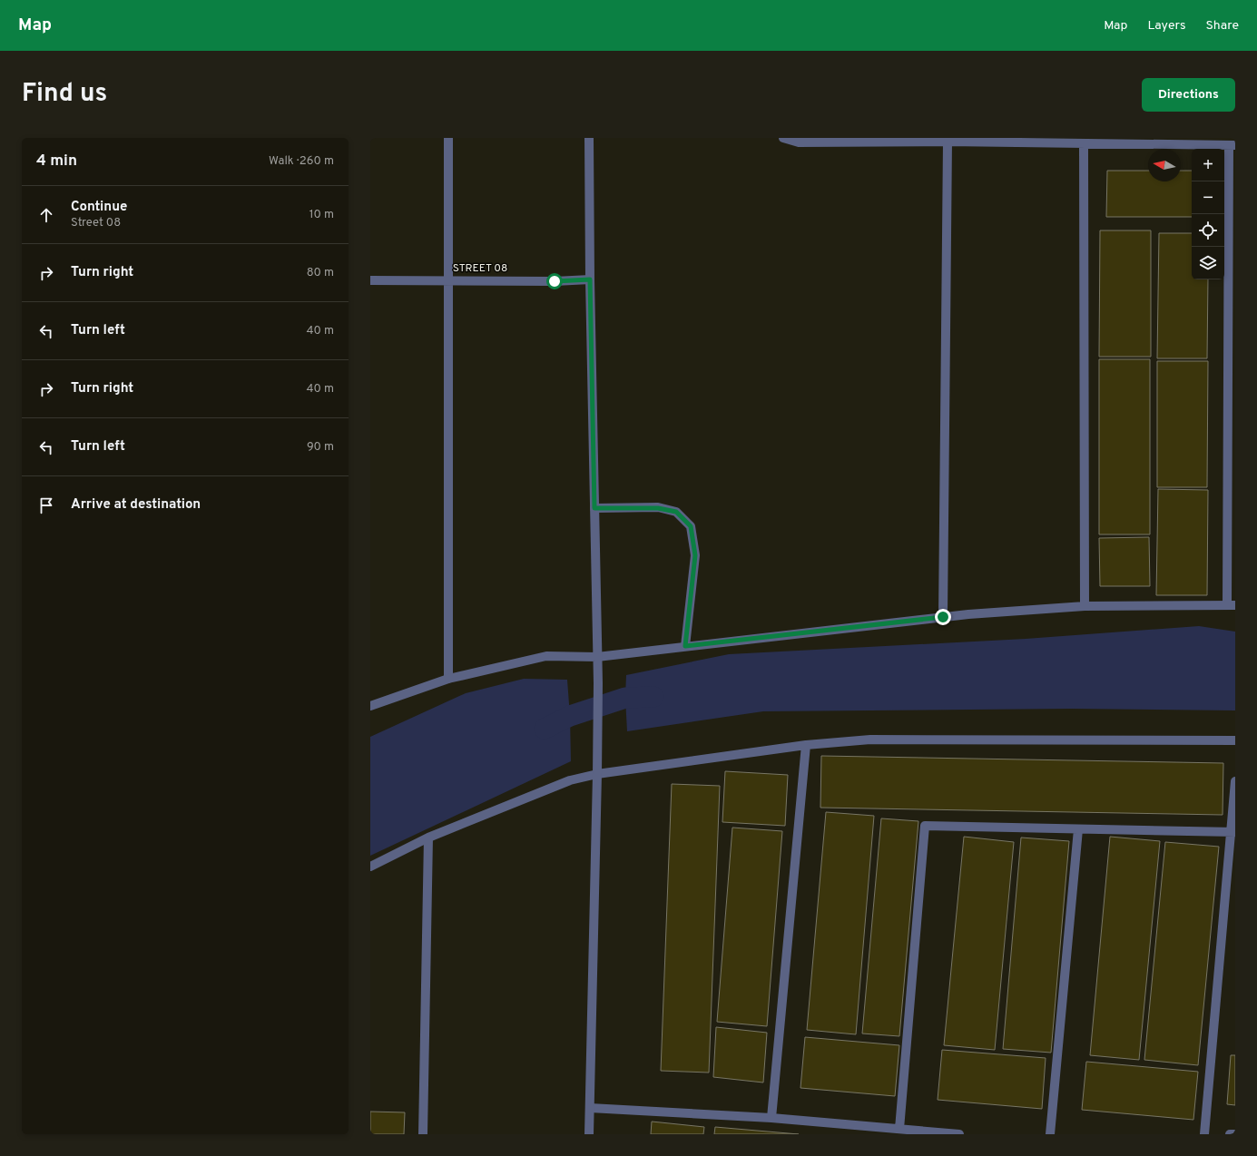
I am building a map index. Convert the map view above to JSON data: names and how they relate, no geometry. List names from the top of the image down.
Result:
{
  "streets": {
    "street": ["STREET 08"]
  },
  "north": "left",
  "page": {
    "header": "Map",
    "nav": ["Map", "Layers", "Share"],
    "title": "Find us",
    "buttons": "Directions",
    "heading": ["4 min", "Walk · 260 m"],
    "map_buttons": ["+", "−"],
    "list": [
      ["Continue", "Street 08", "10 m"],
      ["Turn right", "80 m"],
      ["Turn left", "40 m"],
      ["Turn right", "40 m"],
      ["Turn left", "90 m"],
      "Arrive at destination"
    ]
  }
}
